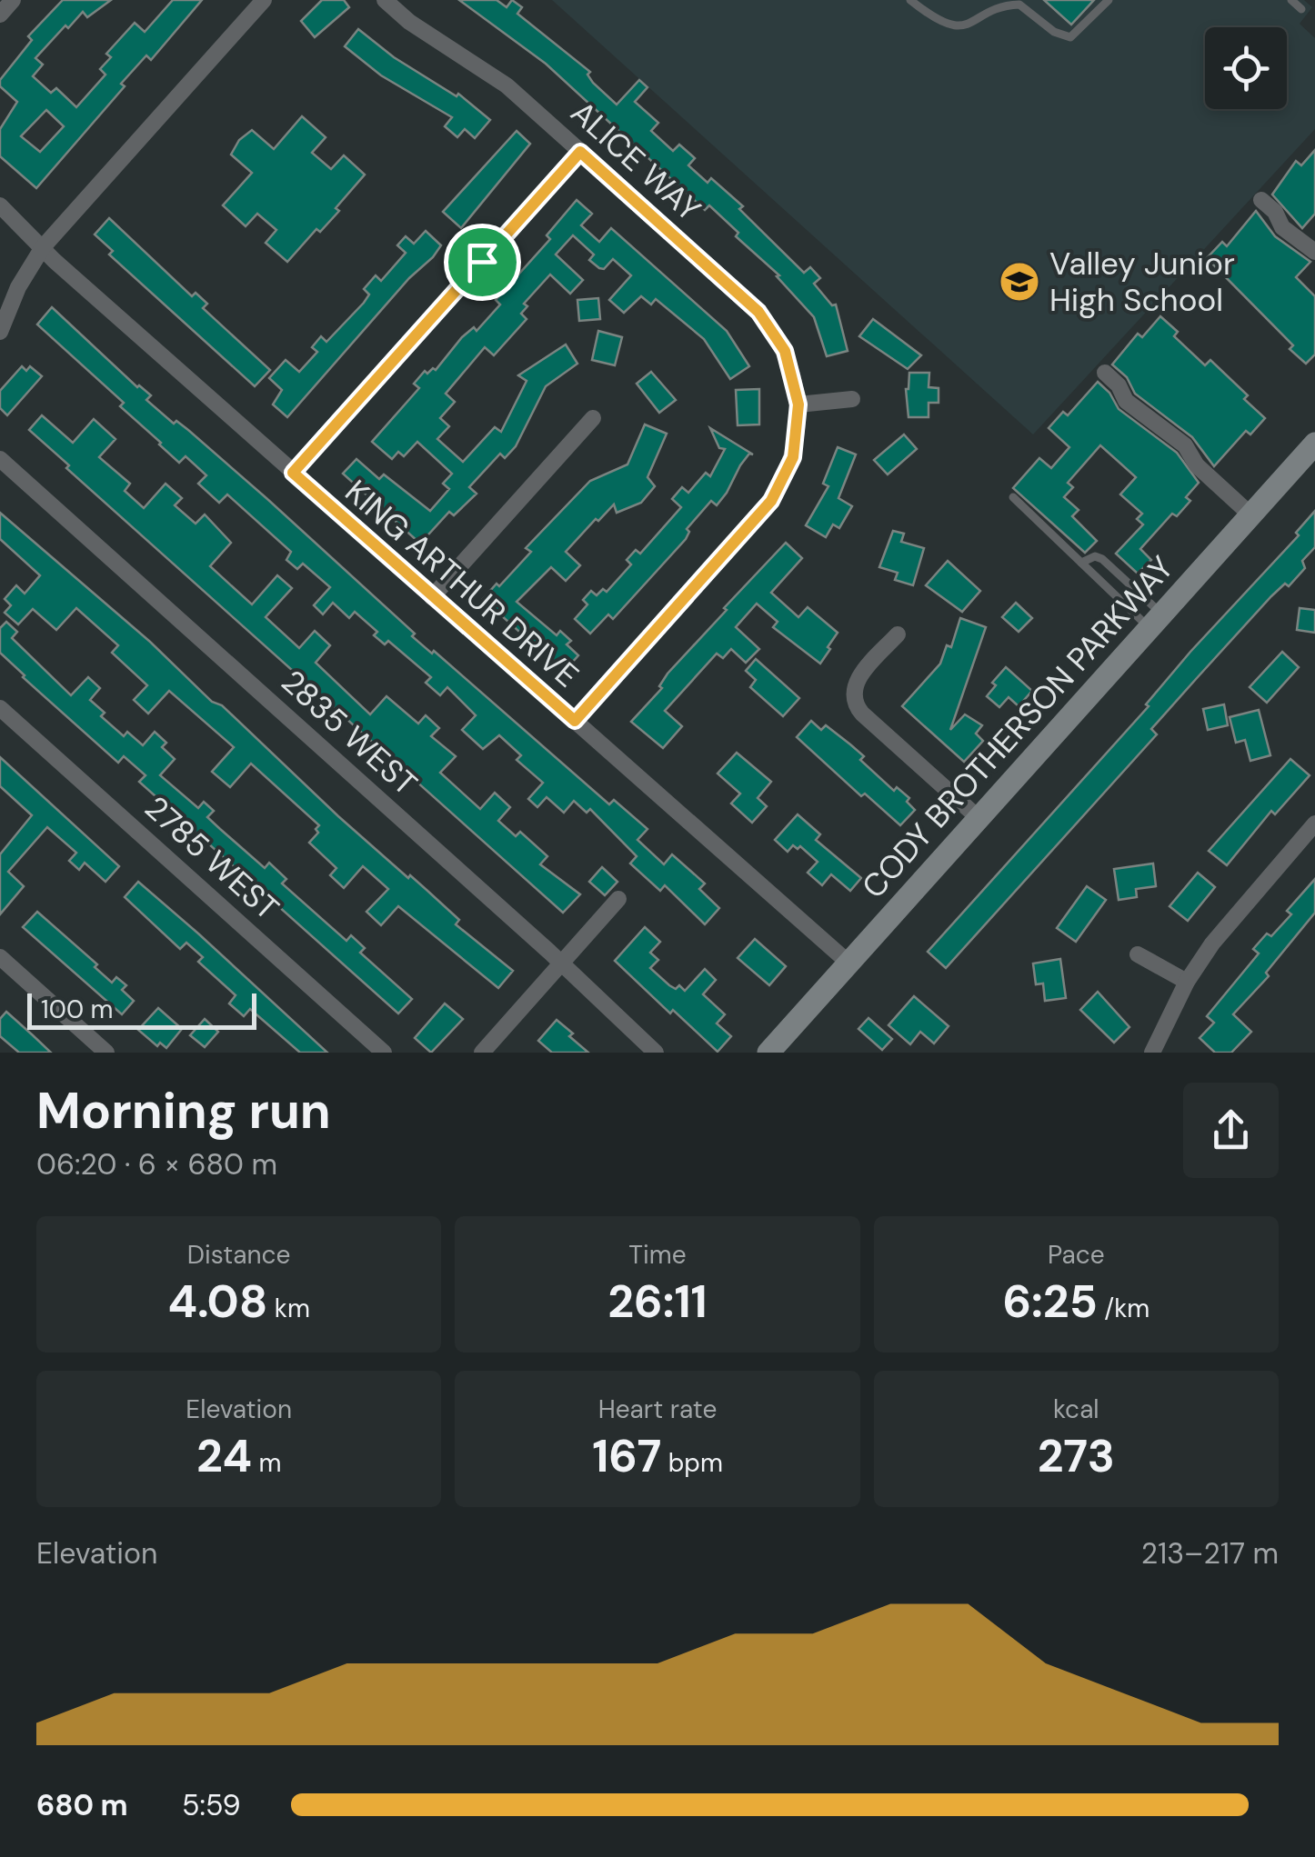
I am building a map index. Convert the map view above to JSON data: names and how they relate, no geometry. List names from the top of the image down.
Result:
{
  "streets": {
    "main road": ["CODY BROTHERSON PARKWAY"],
    "street": [
      "ALICE WAY",
      "KING ARTHUR DRIVE",
      "2835 WEST",
      "2785 WEST"
    ]
  },
  "crossings": [
    ["ALICE WAY", "KING ARTHUR DRIVE"],
    ["KING ARTHUR DRIVE", "CODY BROTHERSON PARKWAY"]
  ],
  "places": {
    "school or university": ["Valley Junior High School"]
  },
  "scale_bar": "100 m",
  "page": {
    "scale": "100 m",
    "heading": ["Morning run", "06:20 · 6 × 680 m"],
    "stats": [
      ["Distance", "4.08 km"],
      ["Time", "26:11"],
      ["Pace", "6:25 /km"],
      ["Elevation", "24 m"],
      ["Heart rate", "167 bpm"],
      ["kcal", "273"]
    ],
    "chart": ["Elevation", "213–217 m"],
    "list": [
      {
        "name": "680 m",
        "note": "5:59"
      }
    ]
  }
}
